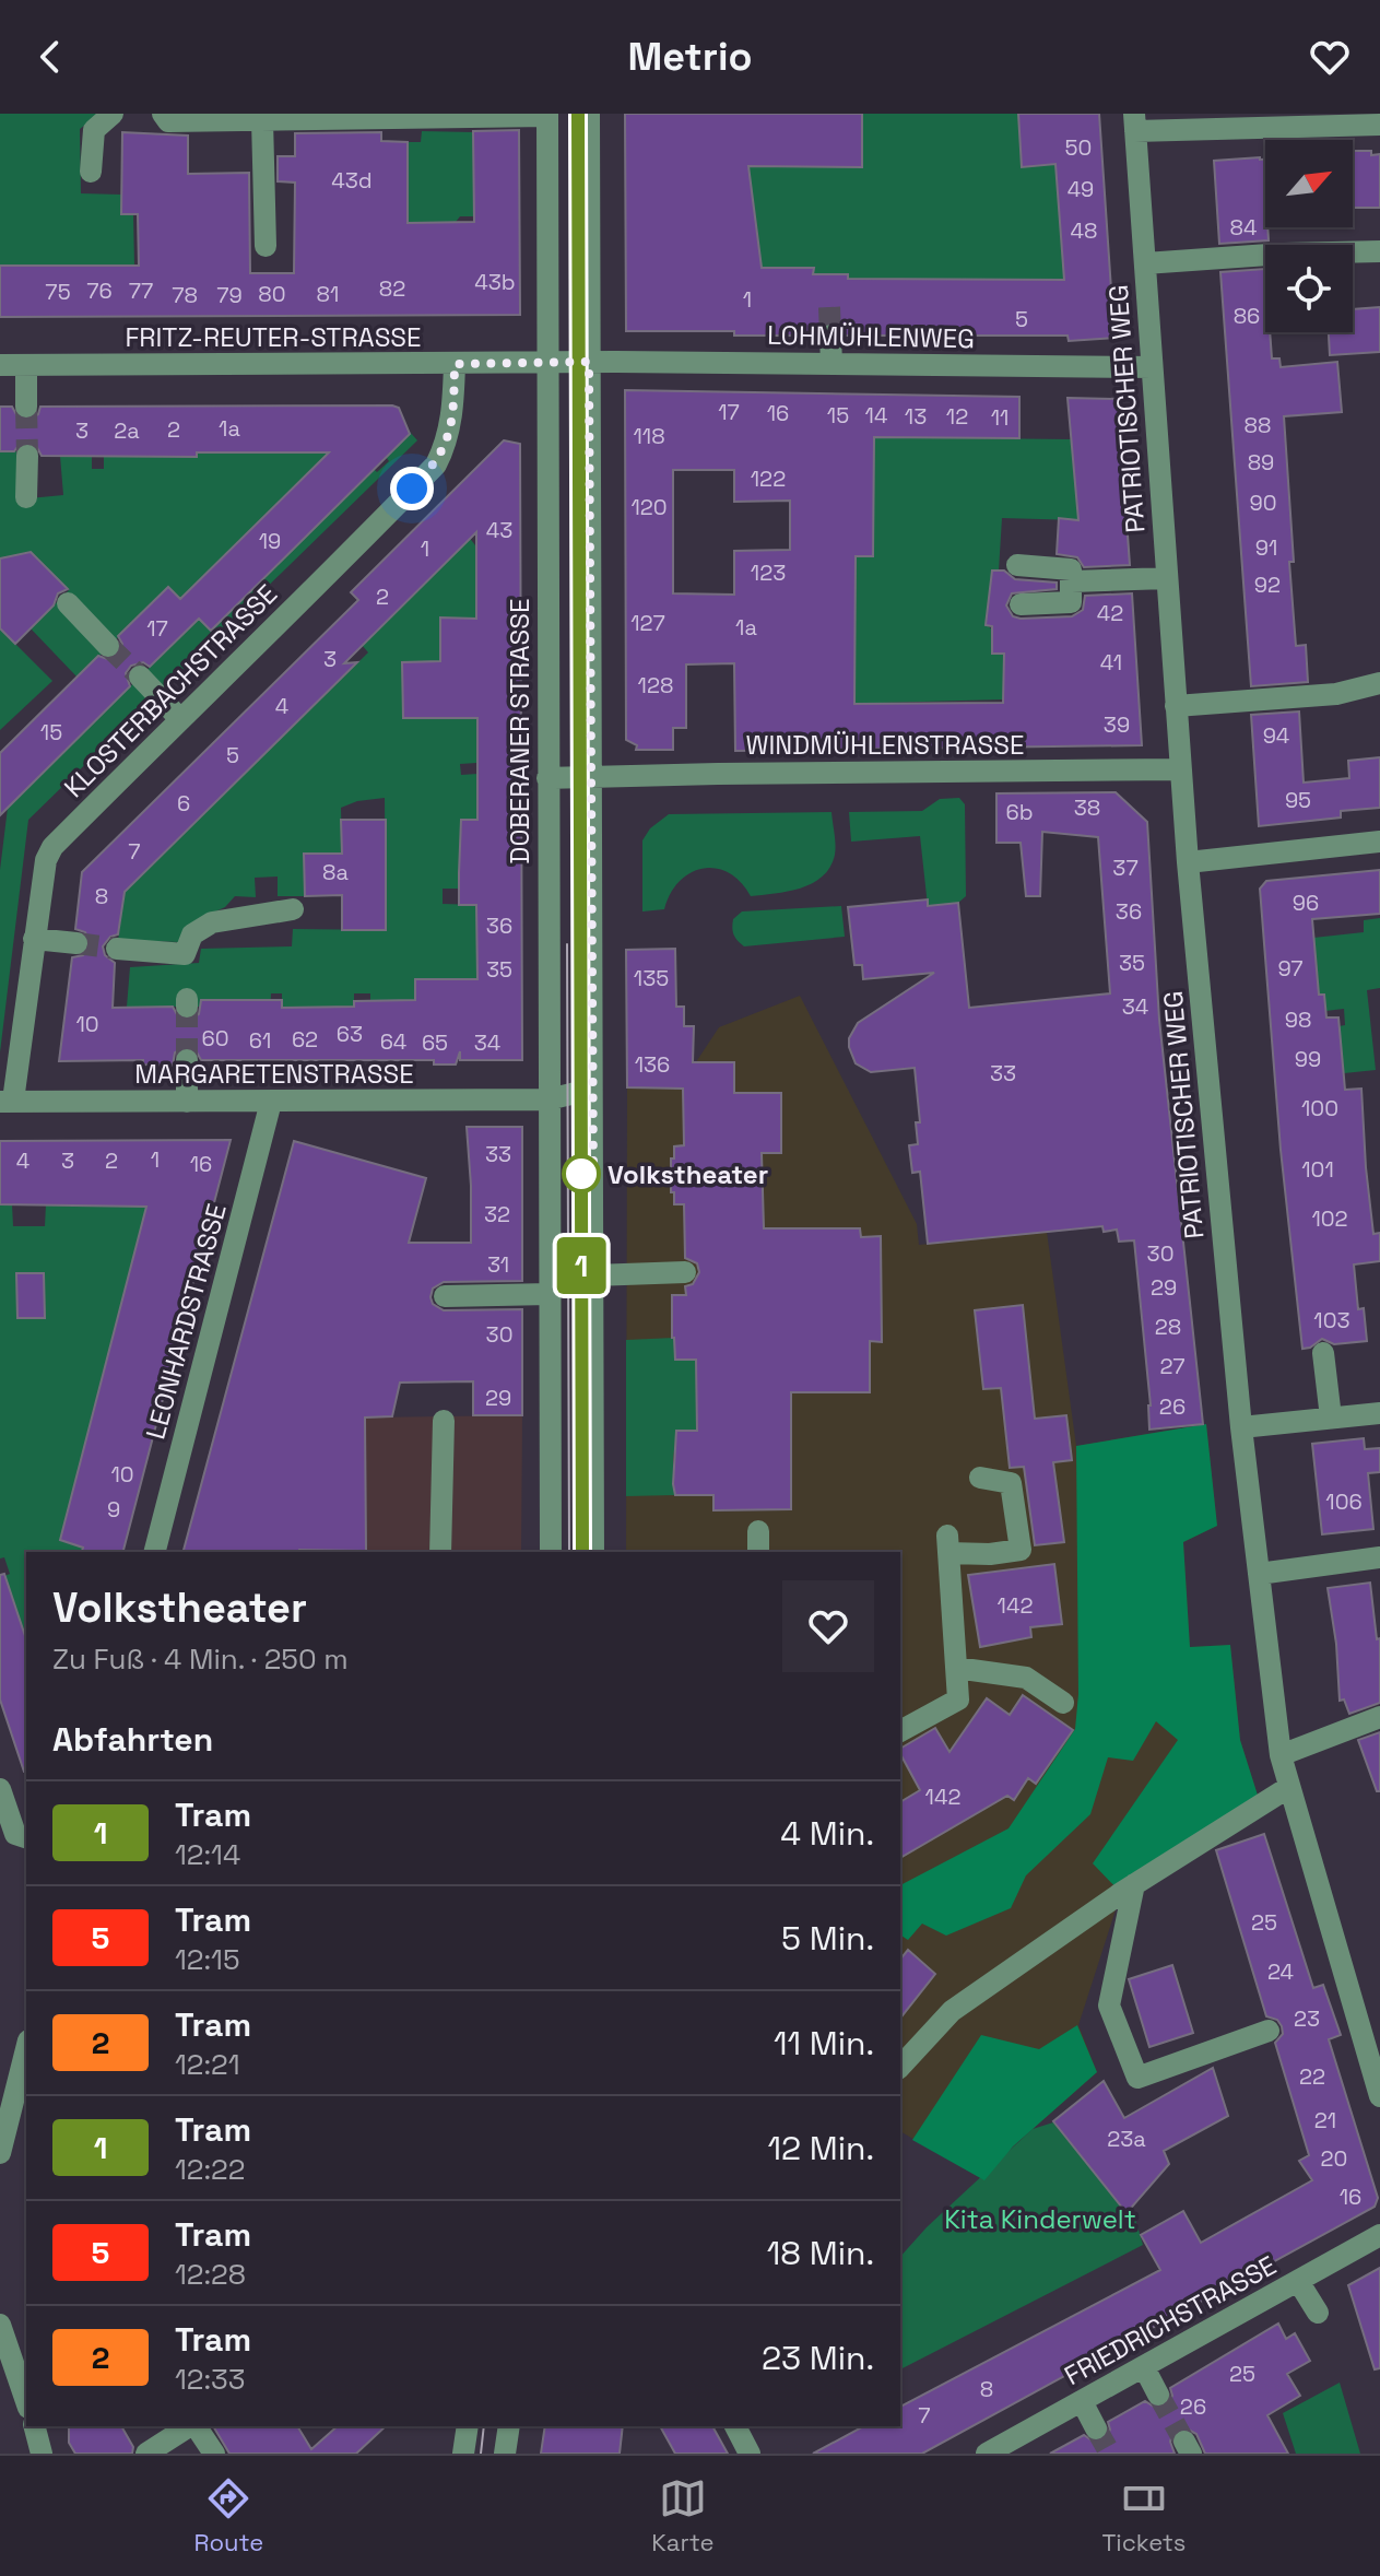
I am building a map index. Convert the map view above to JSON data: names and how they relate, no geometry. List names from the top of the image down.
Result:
{
  "streets": {
    "street": [
      "FRITZ-REUTER-STRASSE",
      "LOHMÜHLENWEG",
      "PATRIOTISCHER WEG",
      "KLOSTERBACHSTRASSE",
      "DOBERANER STRASSE",
      "WINDMÜHLENSTRASSE",
      "MARGARETENSTRASSE",
      "LEONHARDSTRASSE",
      "FRIEDRICHSTRASSE"
    ]
  },
  "crossings": [
    ["FRITZ-REUTER-STRASSE", "KLOSTERBACHSTRASSE"],
    ["FRITZ-REUTER-STRASSE", "DOBERANER STRASSE"],
    ["LOHMÜHLENWEG", "PATRIOTISCHER WEG"],
    ["PATRIOTISCHER WEG", "WINDMÜHLENSTRASSE"],
    ["KLOSTERBACHSTRASSE", "MARGARETENSTRASSE"],
    ["DOBERANER STRASSE", "WINDMÜHLENSTRASSE"],
    ["DOBERANER STRASSE", "MARGARETENSTRASSE"],
    ["MARGARETENSTRASSE", "LEONHARDSTRASSE"]
  ],
  "parks": ["Kita Kinderwelt"],
  "places": ["Volkstheater"],
  "lines": ["tram line 1"],
  "house_numbers": [
    "50",
    "43d",
    "49",
    "84",
    "48",
    "43b",
    "82",
    "76",
    "77",
    "75",
    "80",
    "81",
    "78",
    "79",
    "1",
    "86",
    "5",
    "17",
    "16",
    "15",
    "14",
    "13",
    "12",
    "11",
    "88",
    "1a",
    "2",
    "3",
    "2a",
    "118",
    "89",
    "122",
    "90",
    "120",
    "43",
    "19",
    "91",
    "1",
    "123",
    "92",
    "2",
    "42",
    "127",
    "1a",
    "17",
    "3",
    "41",
    "128",
    "4",
    "39",
    "15",
    "94",
    "5",
    "95",
    "6",
    "38",
    "6b",
    "7",
    "37",
    "8a",
    "8",
    "96",
    "36",
    "36",
    "35",
    "97",
    "35",
    "135",
    "34",
    "98",
    "10",
    "63",
    "60",
    "62",
    "61",
    "64",
    "65",
    "34",
    "99",
    "136",
    "33",
    "100",
    "33",
    "1",
    "4",
    "3",
    "2",
    "16",
    "101",
    "32",
    "102",
    "30",
    "31",
    "29",
    "103",
    "28",
    "30",
    "27",
    "29",
    "26",
    "10",
    "106",
    "9",
    "142",
    "142",
    "25",
    "24",
    "23",
    "22",
    "21",
    "23a",
    "20",
    "16",
    "25",
    "8",
    "26",
    "7"
  ],
  "north": "top right",
  "page": {
    "header": "Metrio",
    "on_map": "1",
    "heading": [
      ["Volkstheater", "Zu Fuß · 4 Min. · 250 m"],
      "Abfahrten"
    ],
    "list": [
      {
        "mark": "1",
        "name": "Tram",
        "note": "12:14",
        "value": "4 Min."
      },
      {
        "mark": "5",
        "name": "Tram",
        "note": "12:15",
        "value": "5 Min."
      },
      {
        "mark": "2",
        "name": "Tram",
        "note": "12:21",
        "value": "11 Min."
      },
      {
        "mark": "1",
        "name": "Tram",
        "note": "12:22",
        "value": "12 Min."
      },
      {
        "mark": "5",
        "name": "Tram",
        "note": "12:28",
        "value": "18 Min."
      },
      {
        "mark": "2",
        "name": "Tram",
        "note": "12:33",
        "value": "23 Min."
      }
    ],
    "tabs": ["Route", "Karte", "Tickets"]
  }
}
